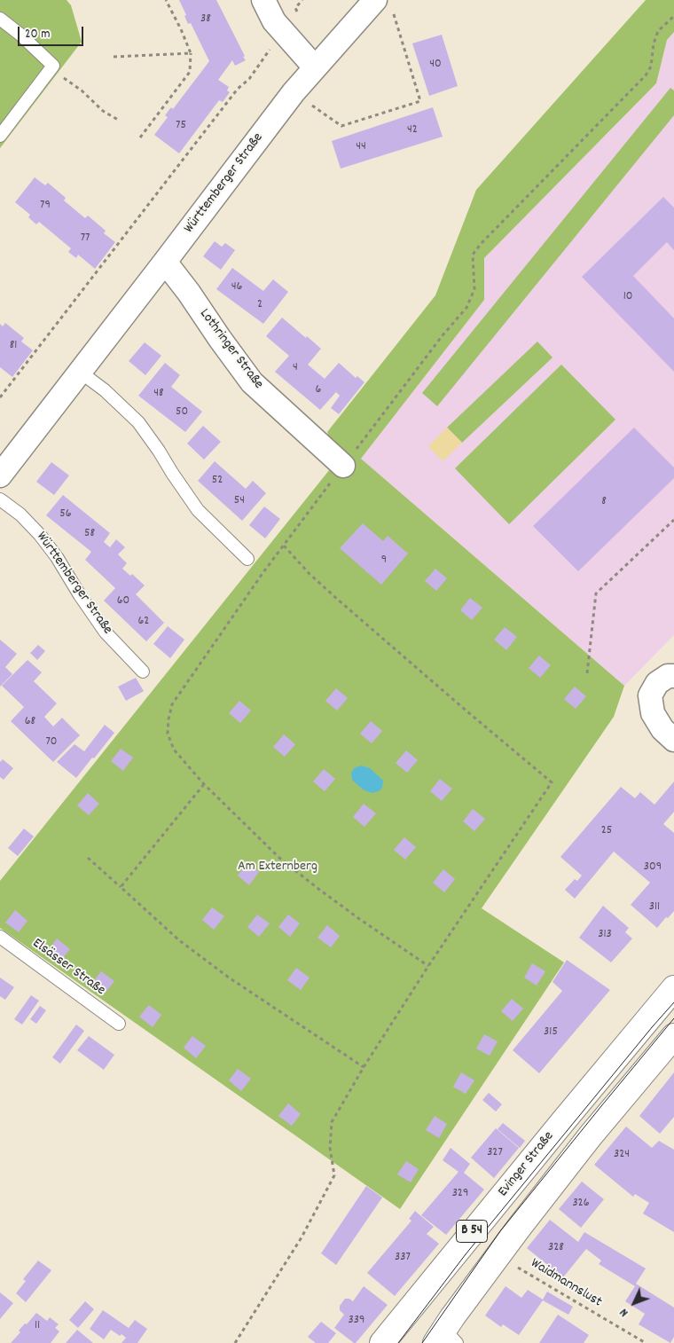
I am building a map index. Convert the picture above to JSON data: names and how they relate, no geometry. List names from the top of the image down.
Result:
{
  "streets": {
    "main road": ["Evinger Straße", "B 54"],
    "street": ["Württemberger Straße", "Lothringer Straße"],
    "lane": ["Elsässer Straße"],
    "path": ["Waidmannslust"]
  },
  "crossings": [
    ["Württemberger Straße", "Lothringer Straße"],
    ["B 54", "Waidmannslust"]
  ],
  "parks": ["Am Externberg"],
  "house_numbers": [
    "38",
    "40",
    "75",
    "42",
    "44",
    "79",
    "77",
    "46",
    "10",
    "2",
    "81",
    "4",
    "6",
    "48",
    "50",
    "52",
    "54",
    "8",
    "56",
    "58",
    "9",
    "60",
    "62",
    "68",
    "70",
    "25",
    "309",
    "311",
    "313",
    "315",
    "327",
    "324",
    "329",
    "326",
    "328",
    "337",
    "339",
    "11"
  ],
  "scale_bar": "20 m",
  "north": "bottom left"
}
